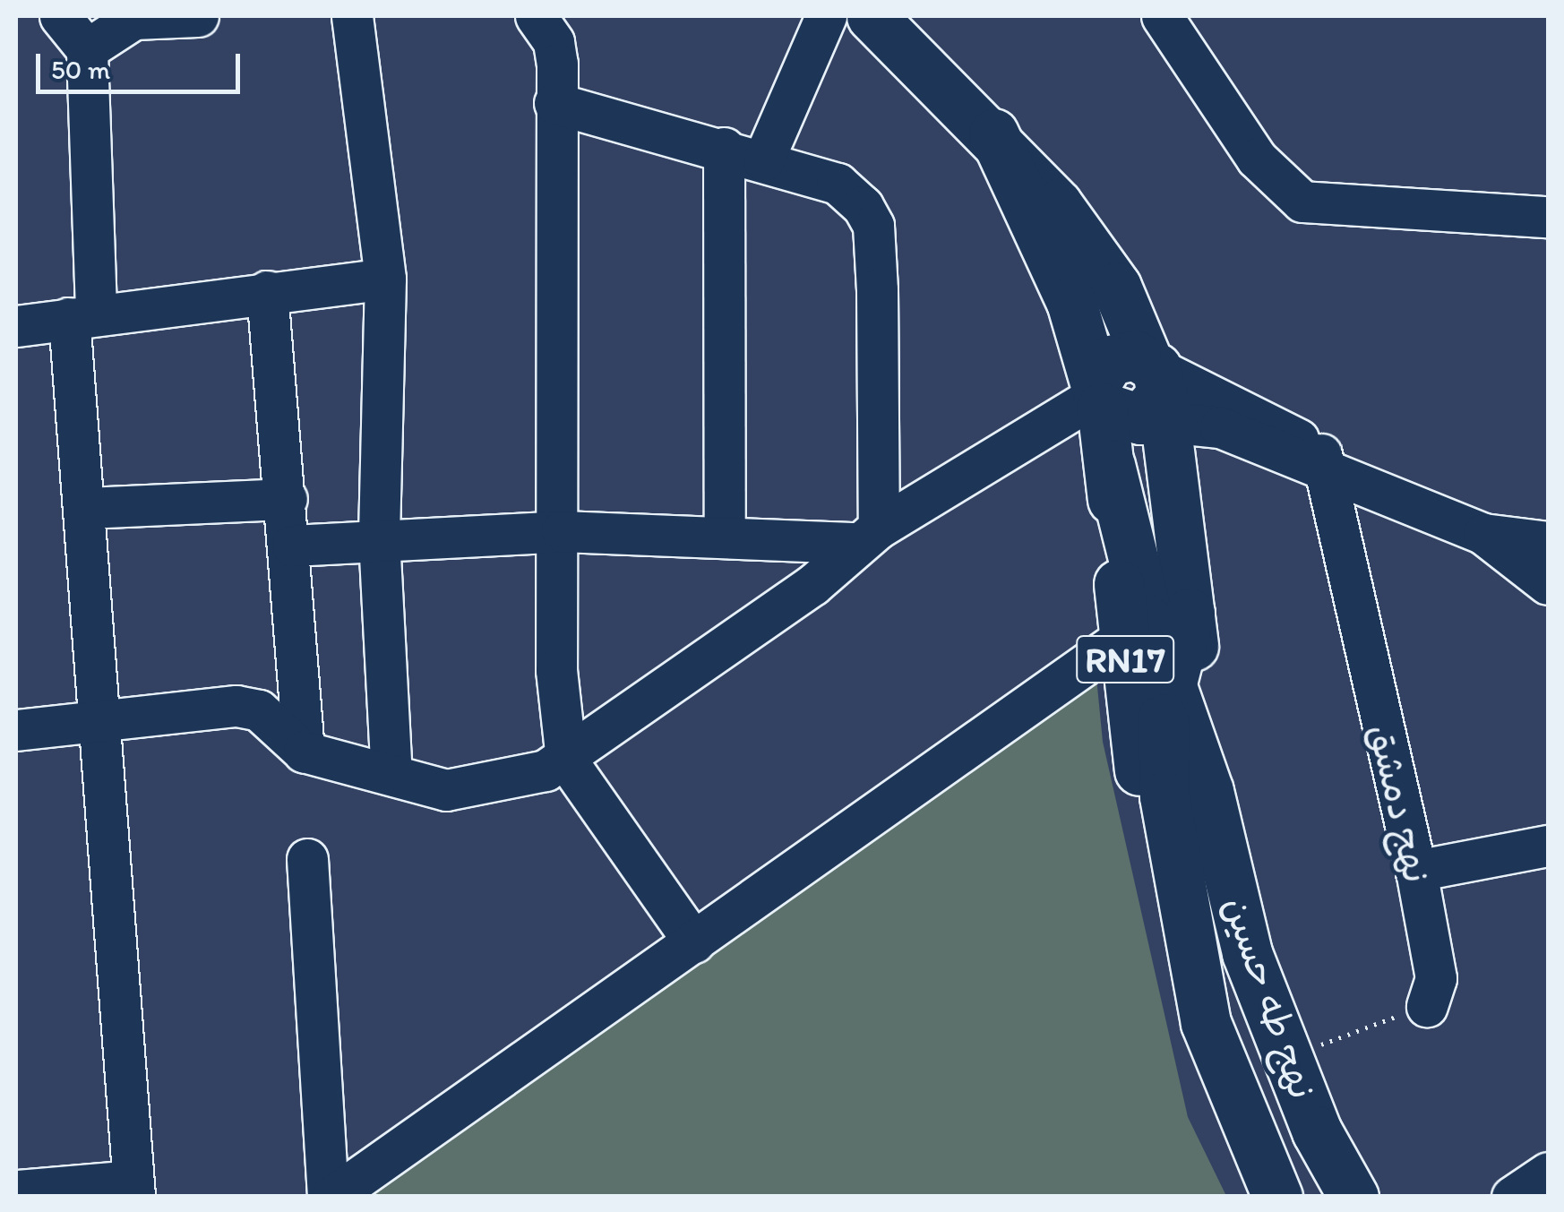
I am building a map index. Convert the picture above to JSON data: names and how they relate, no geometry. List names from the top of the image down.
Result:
{
  "streets": {
    "main road": ["RN17", "نهج طه حسين"],
    "street": ["نهج دمشق"]
  },
  "scale_bar": "50 m"
}
